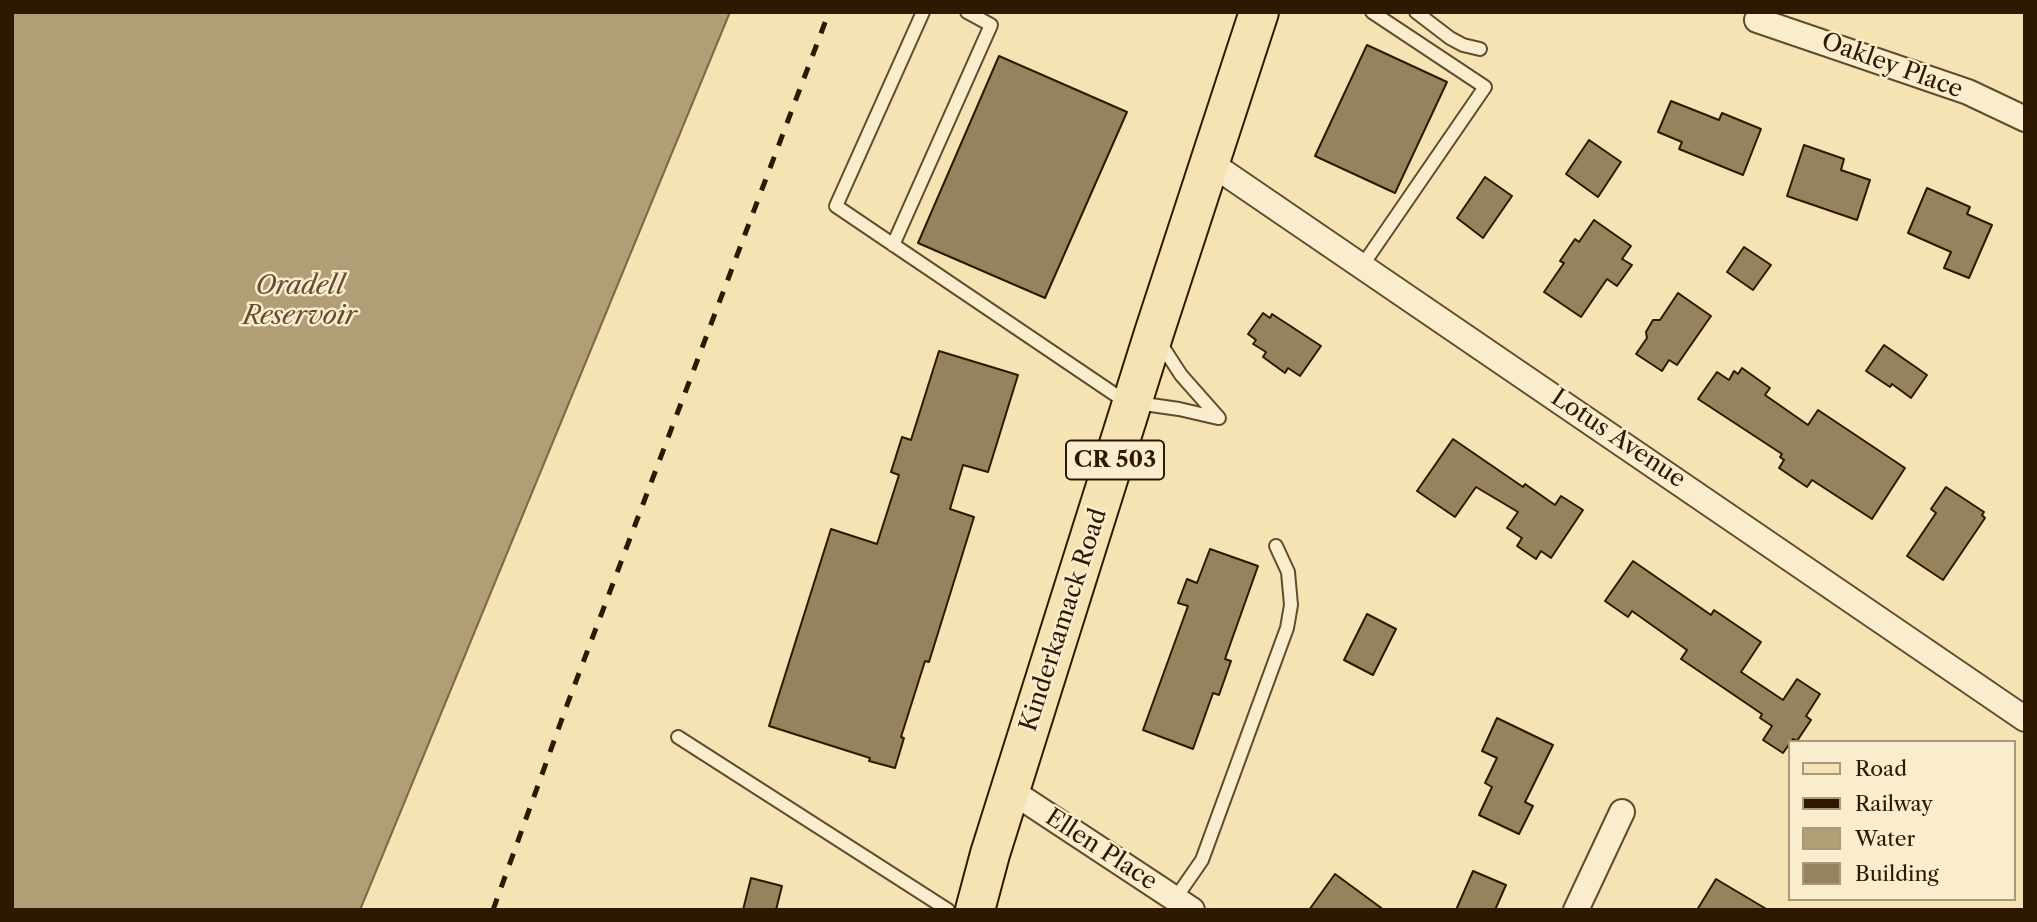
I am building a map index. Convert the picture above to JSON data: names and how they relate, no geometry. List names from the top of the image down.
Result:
{
  "streets": {
    "main road": ["CR 503", "Kinderkamack Road"],
    "street": ["Oakley Place", "Lotus Avenue", "Ellen Place"]
  },
  "crossings": [
    ["Lotus Avenue", "Kinderkamack Road"],
    ["Kinderkamack Road", "Ellen Place"]
  ],
  "water": ["Oradell Reservoir"],
  "legend": [
    "Road",
    "Railway",
    "Water",
    "Building"
  ]
}
